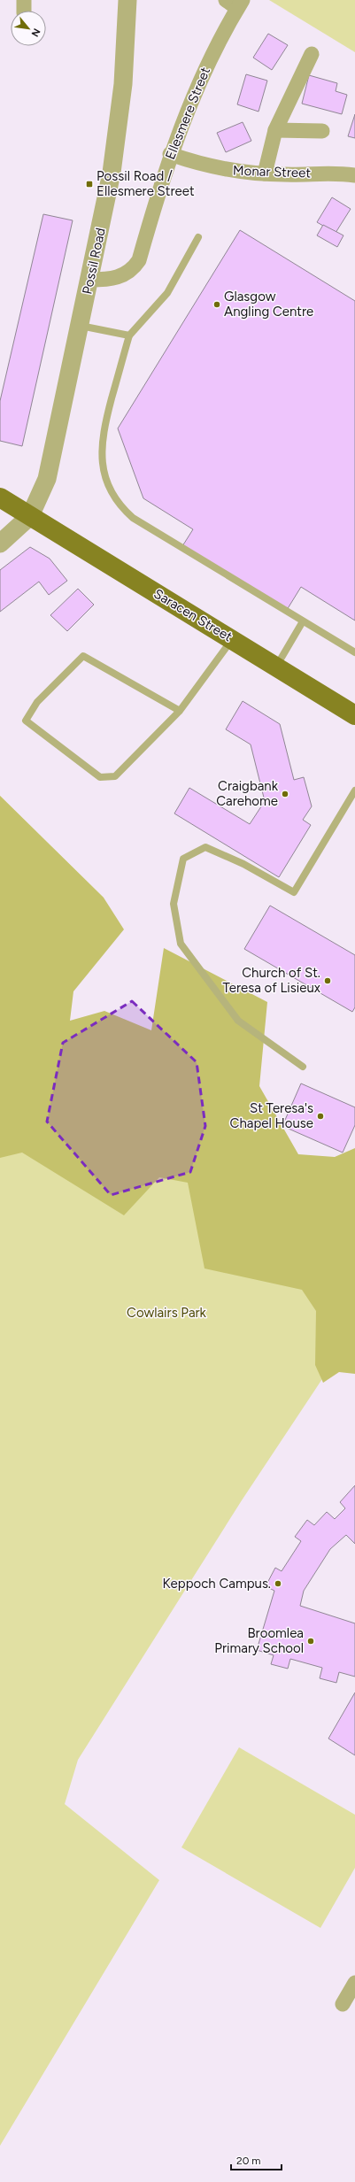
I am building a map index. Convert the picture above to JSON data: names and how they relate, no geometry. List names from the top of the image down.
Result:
{
  "streets": {
    "main road": ["Saracen Street"],
    "street": ["Ellesmere Street", "Monar Street", "Possil Road"]
  },
  "crossings": [
    ["Ellesmere Street", "Monar Street"],
    ["Ellesmere Street", "Possil Road"],
    ["Possil Road", "Saracen Street"]
  ],
  "parks": ["Cowlairs Park"],
  "places": {
    "transit": ["Possil Road / Ellesmere Street"],
    "other": [
      "Glasgow Angling Centre",
      "Craigbank Carehome",
      "Church of St. Teresa of Lisieux",
      "St Teresa's Chapel House",
      "Keppoch Campus.",
      "Broomlea Primary School"
    ]
  },
  "scale_bar": "20 m",
  "north": "bottom right"
}
